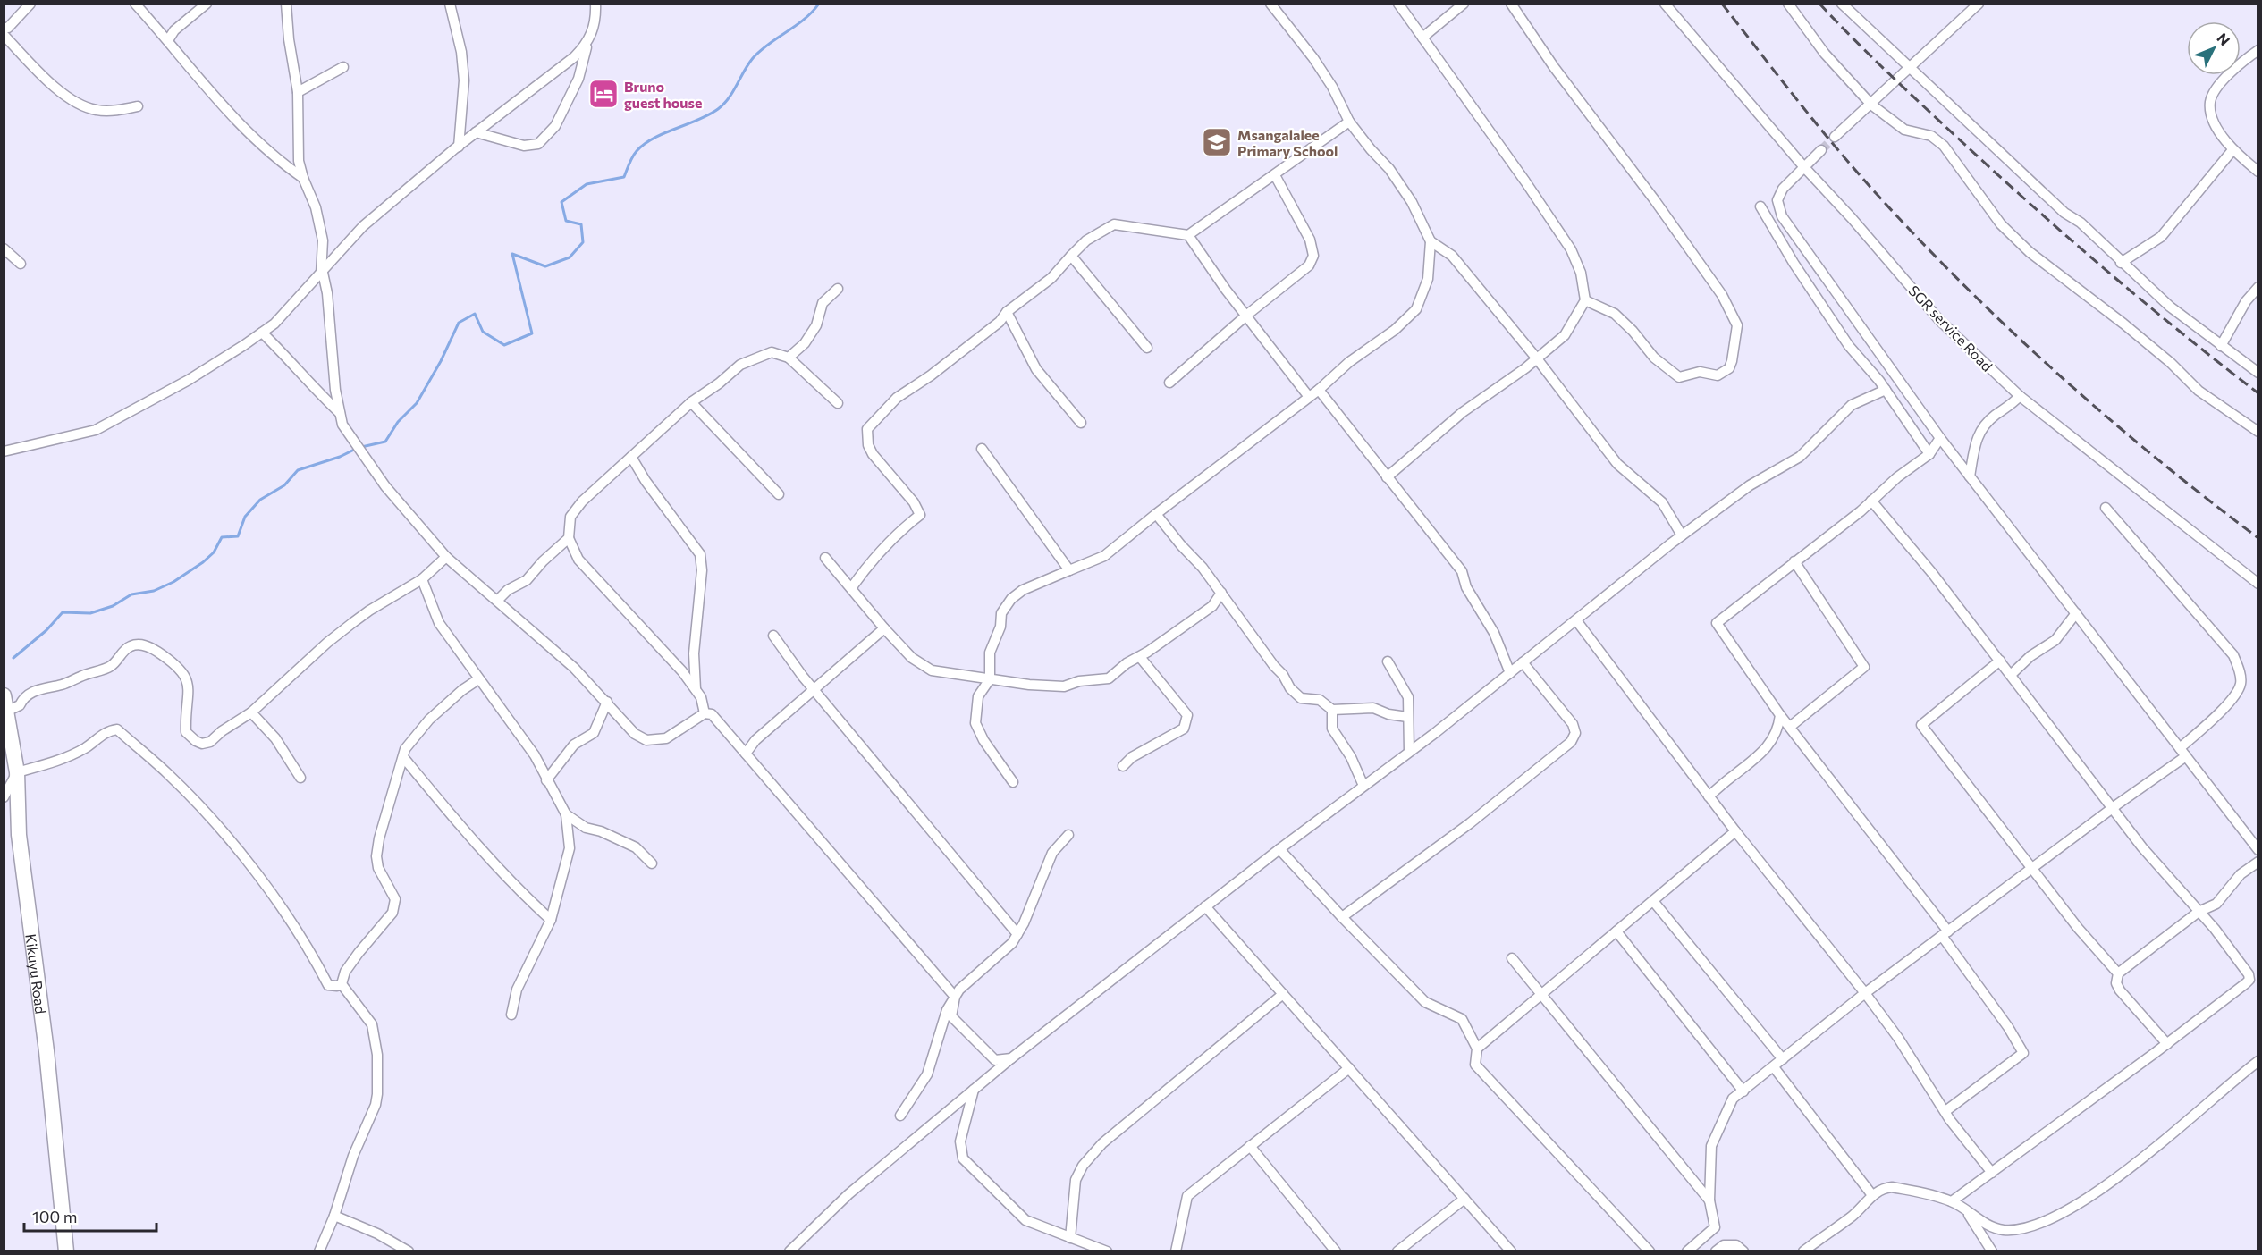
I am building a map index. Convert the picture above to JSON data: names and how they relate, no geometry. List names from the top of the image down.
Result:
{
  "streets": {
    "main road": ["Kikuyu Road"],
    "street": ["SGR service Road"]
  },
  "places": {
    "hotel": ["Bruno guest house"],
    "school or university": ["Msangalalee Primary School"]
  },
  "scale_bar": "100 m",
  "north": "top right"
}
